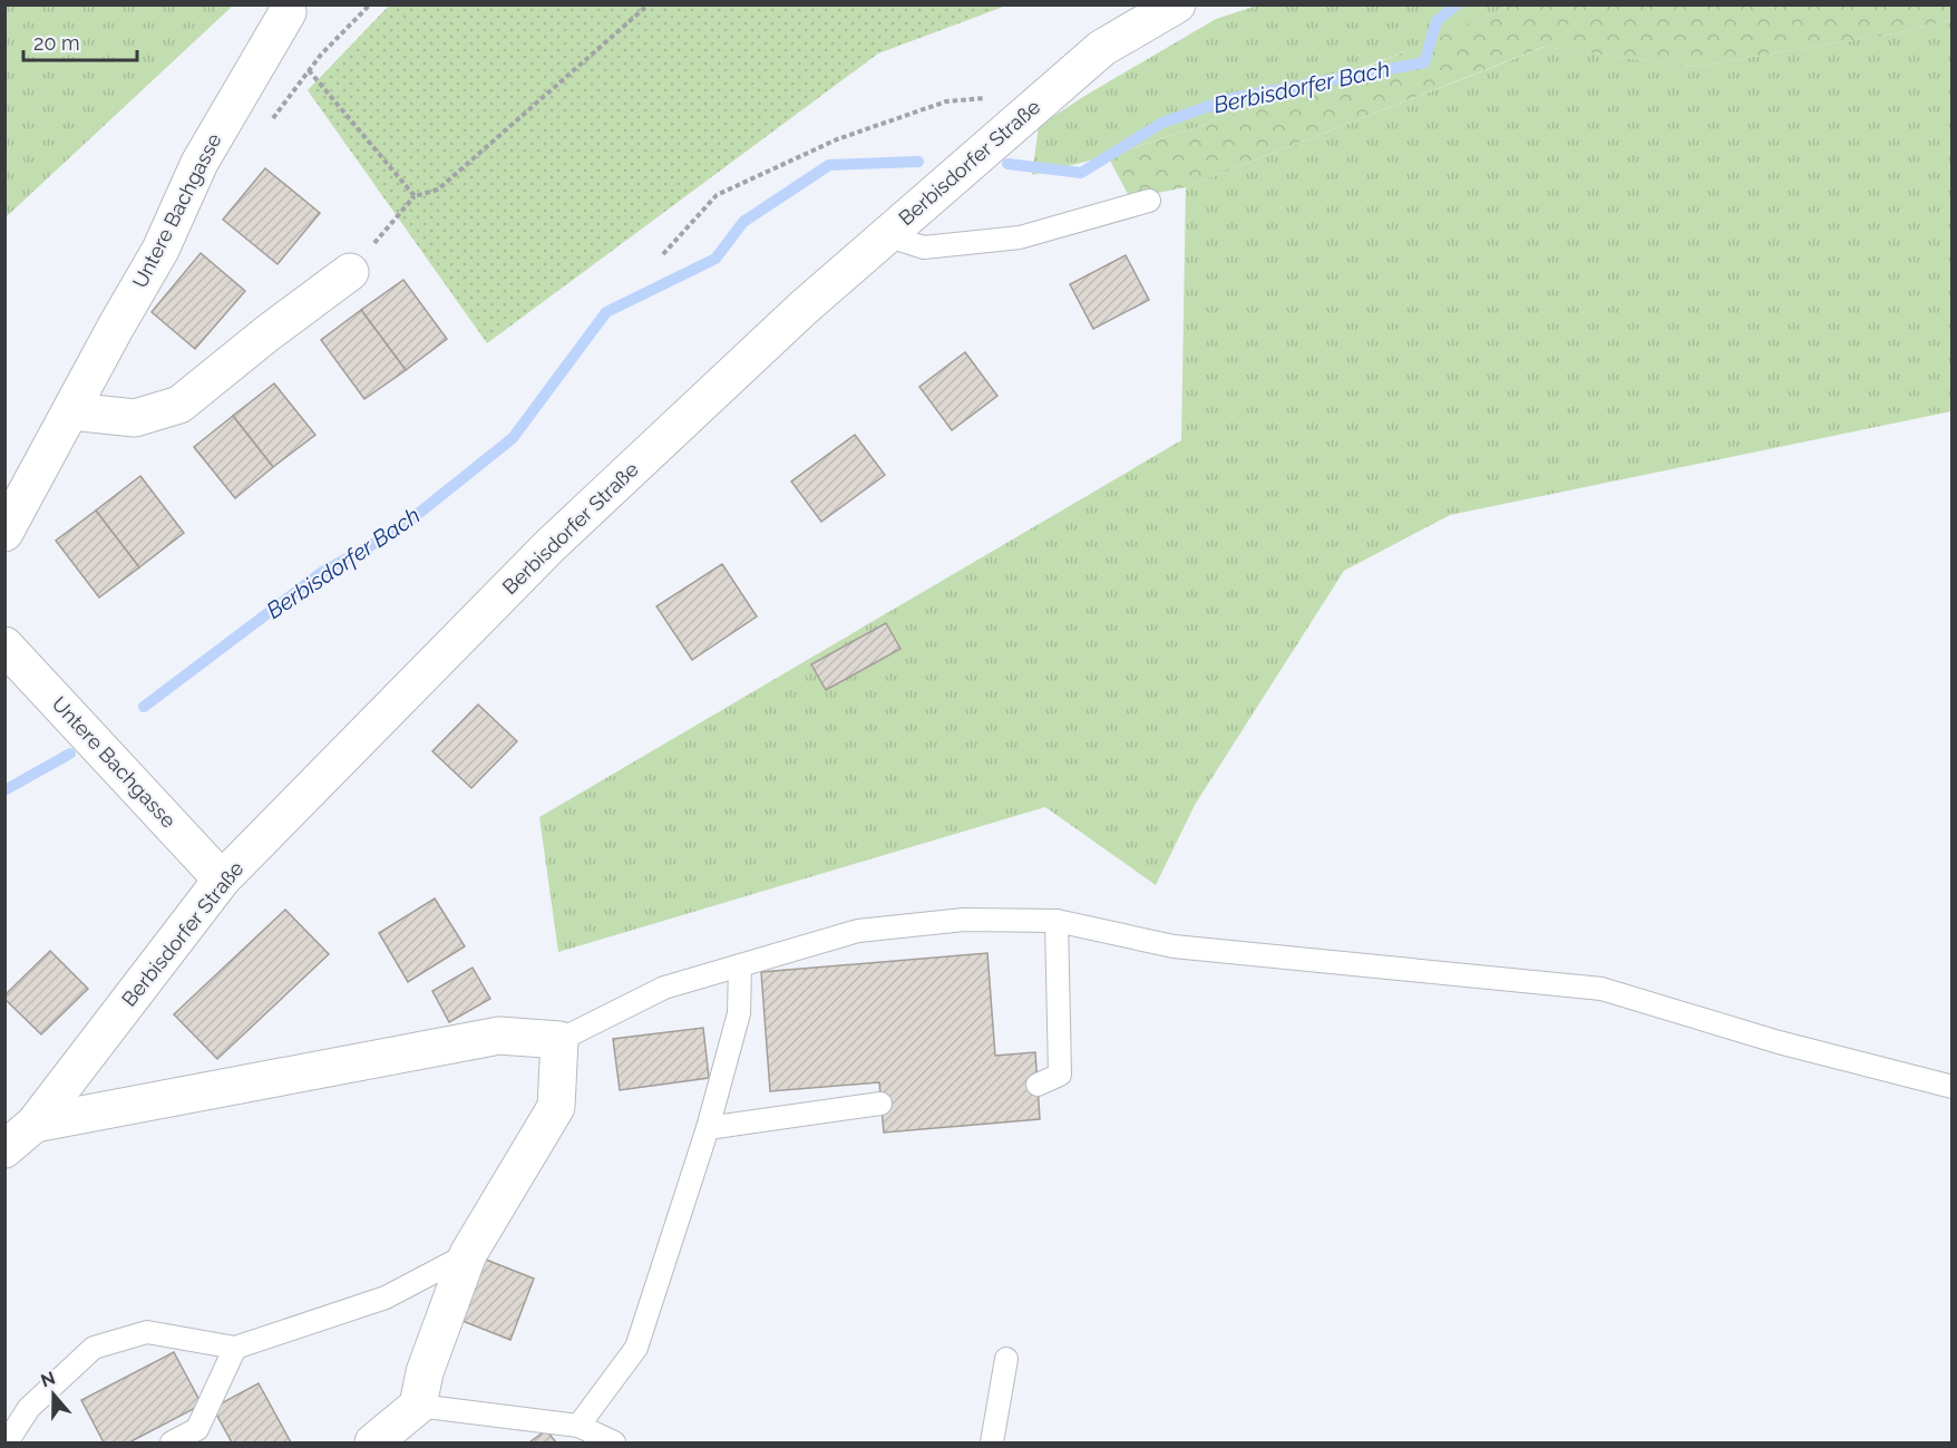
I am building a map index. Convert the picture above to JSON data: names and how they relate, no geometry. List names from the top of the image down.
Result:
{
  "streets": {
    "street": ["Berbisdorfer Straße", "Untere Bachgasse"]
  },
  "crossings": [
    ["Berbisdorfer Straße", "Untere Bachgasse"]
  ],
  "water": ["Berbisdorfer Bach"],
  "scale_bar": "20 m",
  "north": "top"
}
